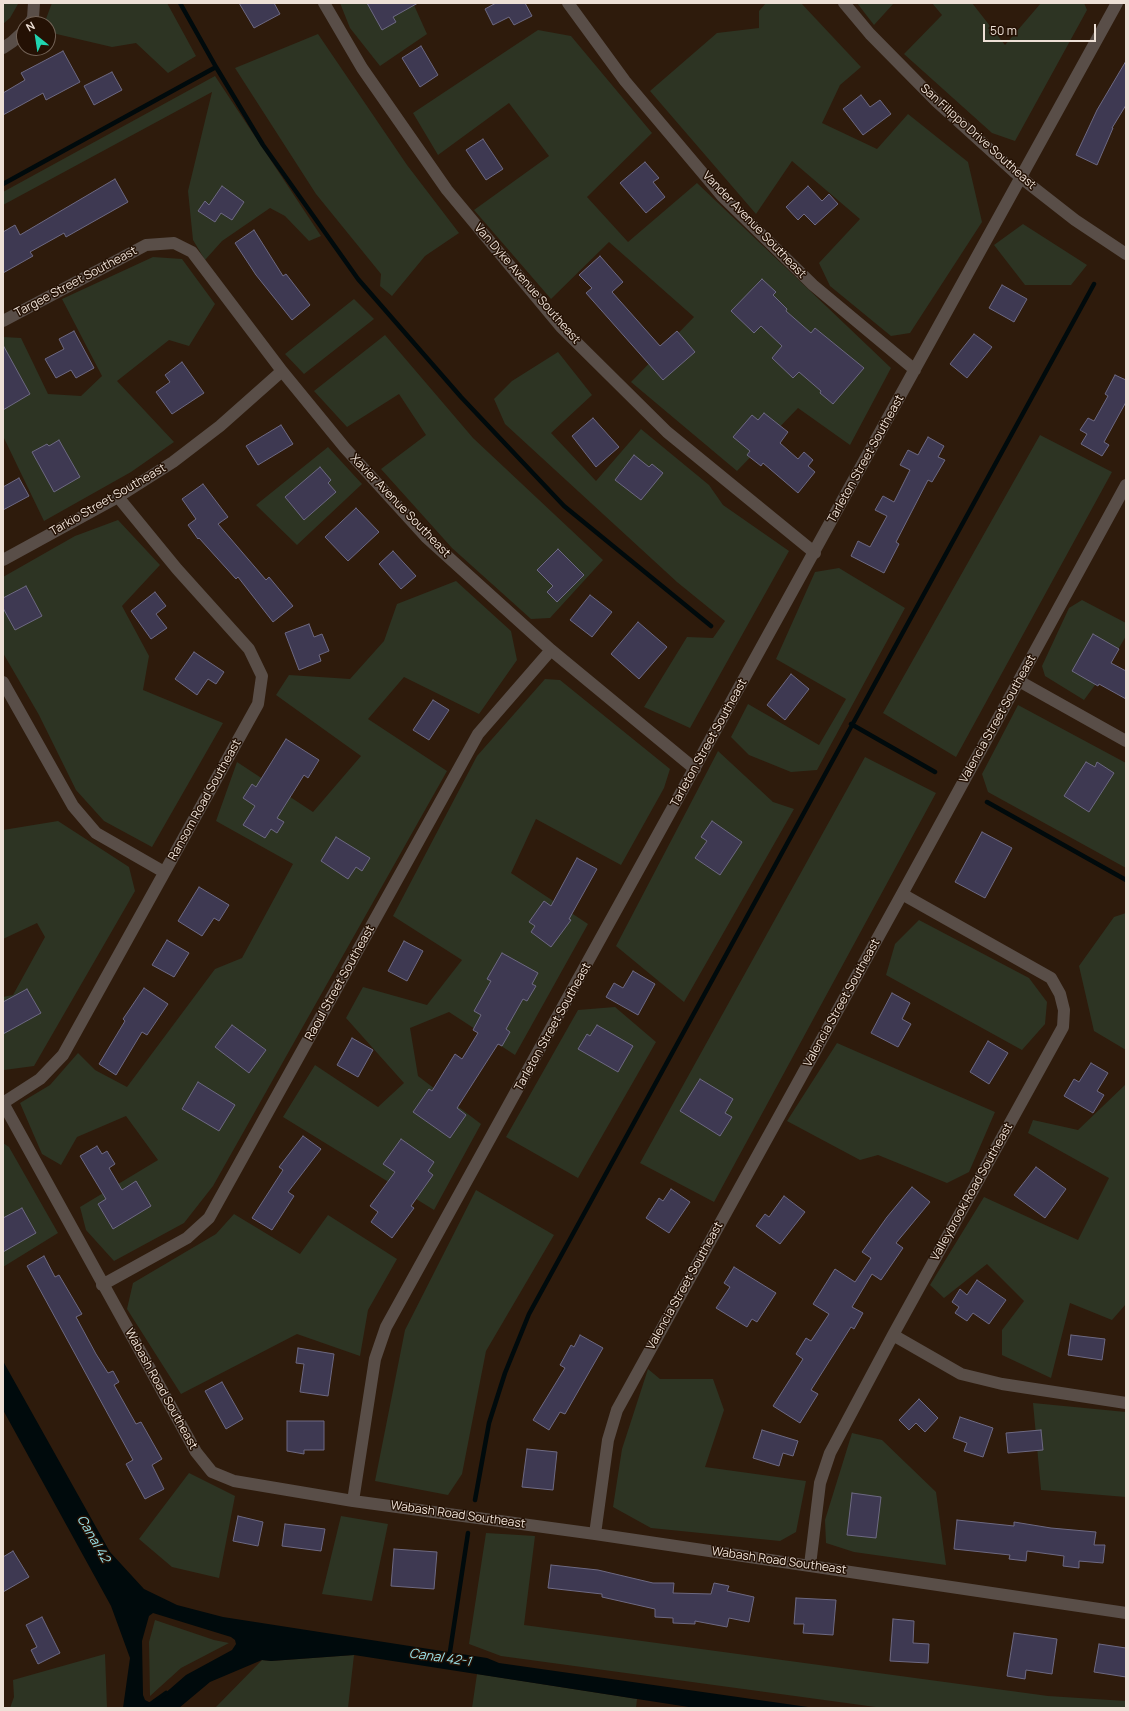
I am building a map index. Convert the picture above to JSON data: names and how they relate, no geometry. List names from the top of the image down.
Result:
{
  "streets": {
    "street": [
      "San Filippo Drive Southeast",
      "Vander Avenue Southeast",
      "Targee Street Southeast",
      "Van Dyke Avenue Southeast",
      "Tarleton Street Southeast",
      "Tarkio Street Southeast",
      "Xavier Avenue Southeast",
      "Valencia Street Southeast",
      "Ransom Road Southeast",
      "Raoul Street Southeast",
      "Valleybrook Road Southeast",
      "Wabash Road Southeast"
    ]
  },
  "crossings": [
    ["San Filippo Drive Southeast", "Tarleton Street Southeast"],
    ["Vander Avenue Southeast", "Tarleton Street Southeast"],
    ["Targee Street Southeast", "Xavier Avenue Southeast"],
    ["Van Dyke Avenue Southeast", "Tarleton Street Southeast"],
    ["Tarleton Street Southeast", "Xavier Avenue Southeast"],
    ["Tarleton Street Southeast", "Wabash Road Southeast"],
    ["Tarkio Street Southeast", "Xavier Avenue Southeast"],
    ["Tarkio Street Southeast", "Ransom Road Southeast"],
    ["Xavier Avenue Southeast", "Raoul Street Southeast"],
    ["Valencia Street Southeast", "Valleybrook Road Southeast"],
    ["Valencia Street Southeast", "Wabash Road Southeast"],
    ["Ransom Road Southeast", "Wabash Road Southeast"],
    ["Raoul Street Southeast", "Wabash Road Southeast"],
    ["Valleybrook Road Southeast", "Wabash Road Southeast"]
  ],
  "water": ["Canal 42", "Canal 42-1"],
  "scale_bar": "50 m",
  "north": "top left"
}
